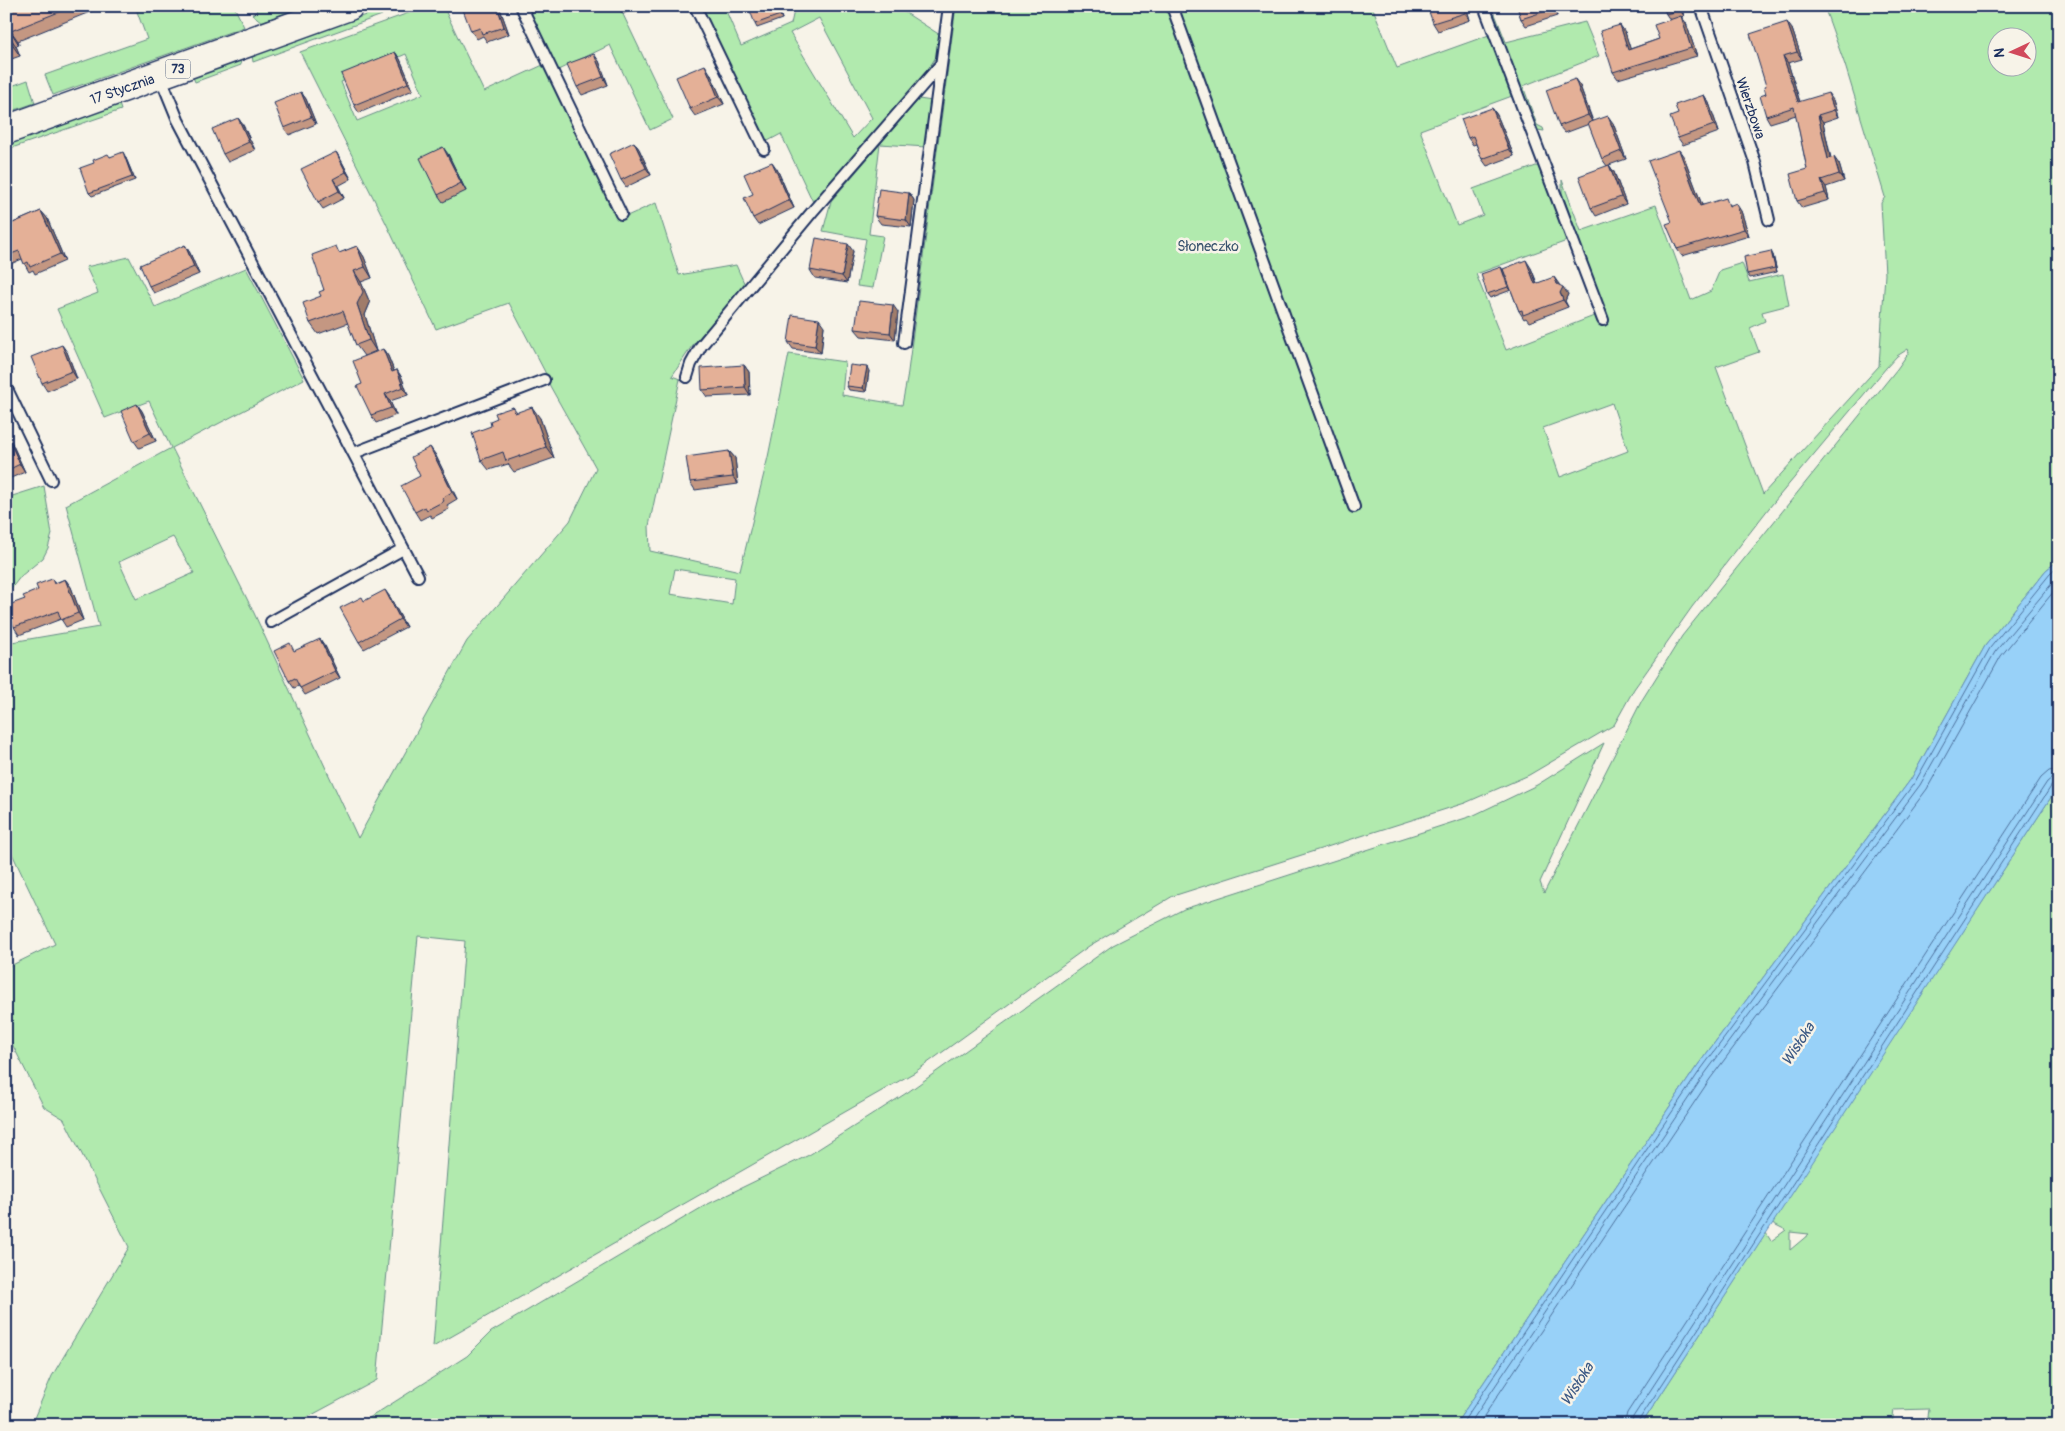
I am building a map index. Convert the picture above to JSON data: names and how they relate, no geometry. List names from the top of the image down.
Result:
{
  "streets": {
    "main road": ["73", "17 Stycznia"],
    "lane": ["Wierzbowa"]
  },
  "water": ["Wisłoka"],
  "parks": ["Słoneczko"],
  "north": "left"
}
